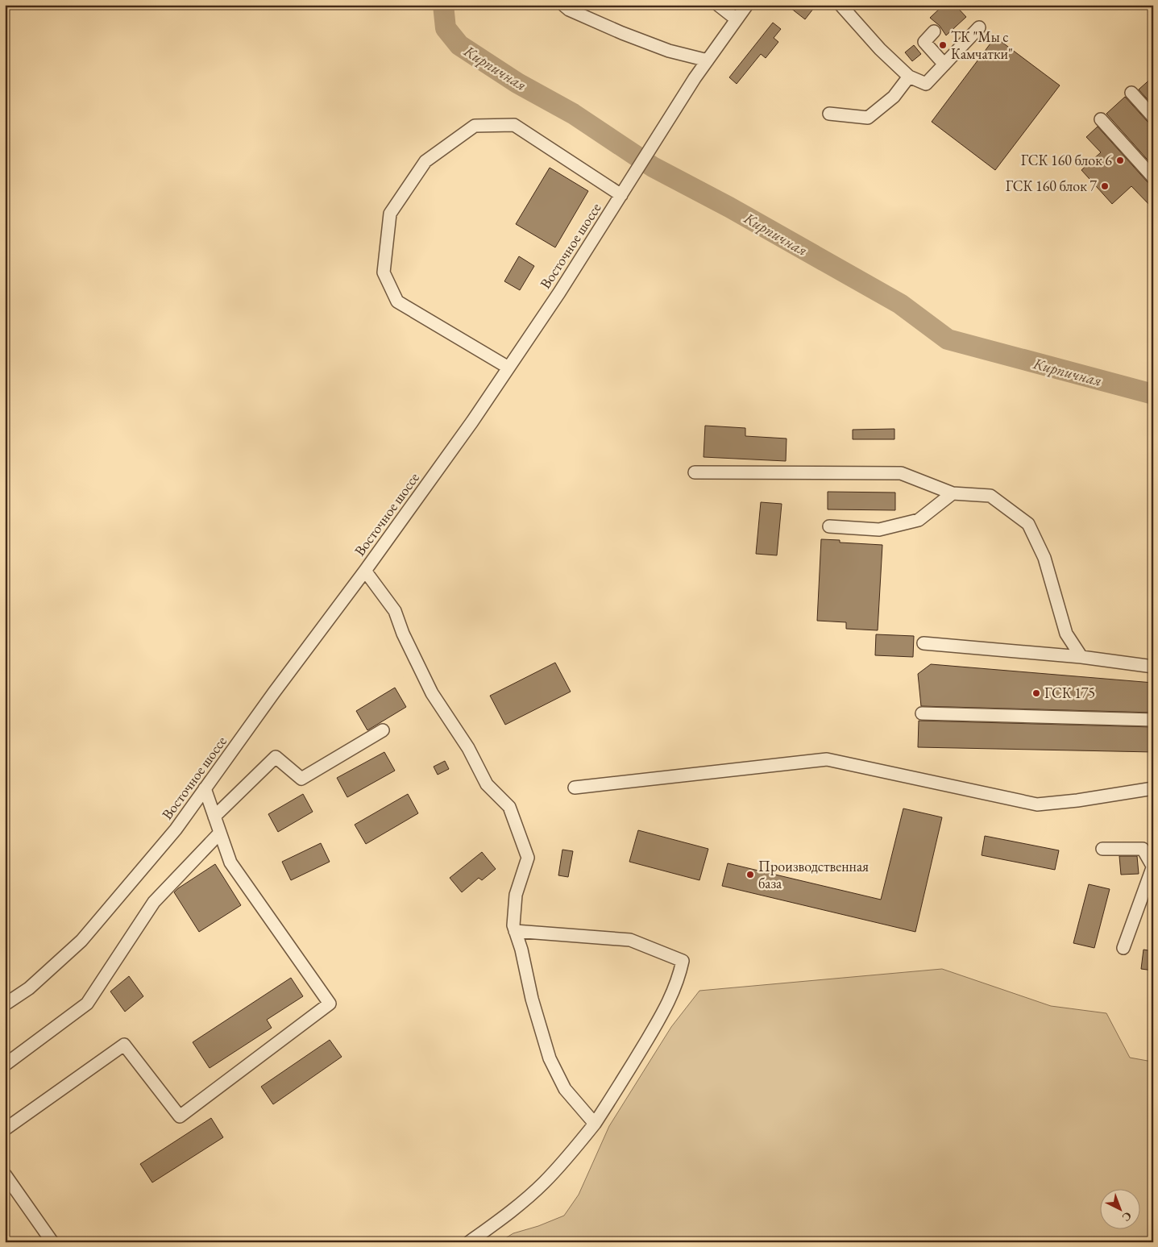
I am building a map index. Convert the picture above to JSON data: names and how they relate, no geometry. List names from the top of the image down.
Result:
{
  "streets": {
    "street": ["Восточное шоссе"]
  },
  "water": ["Кирпичная"],
  "places": [
    "ТК \"Мы с Камчатки\"",
    "ГСК 160 блок 6",
    "ГСК 160 блок 7",
    "ГСК 175",
    "Производственная база"
  ],
  "north": "bottom right"
}
